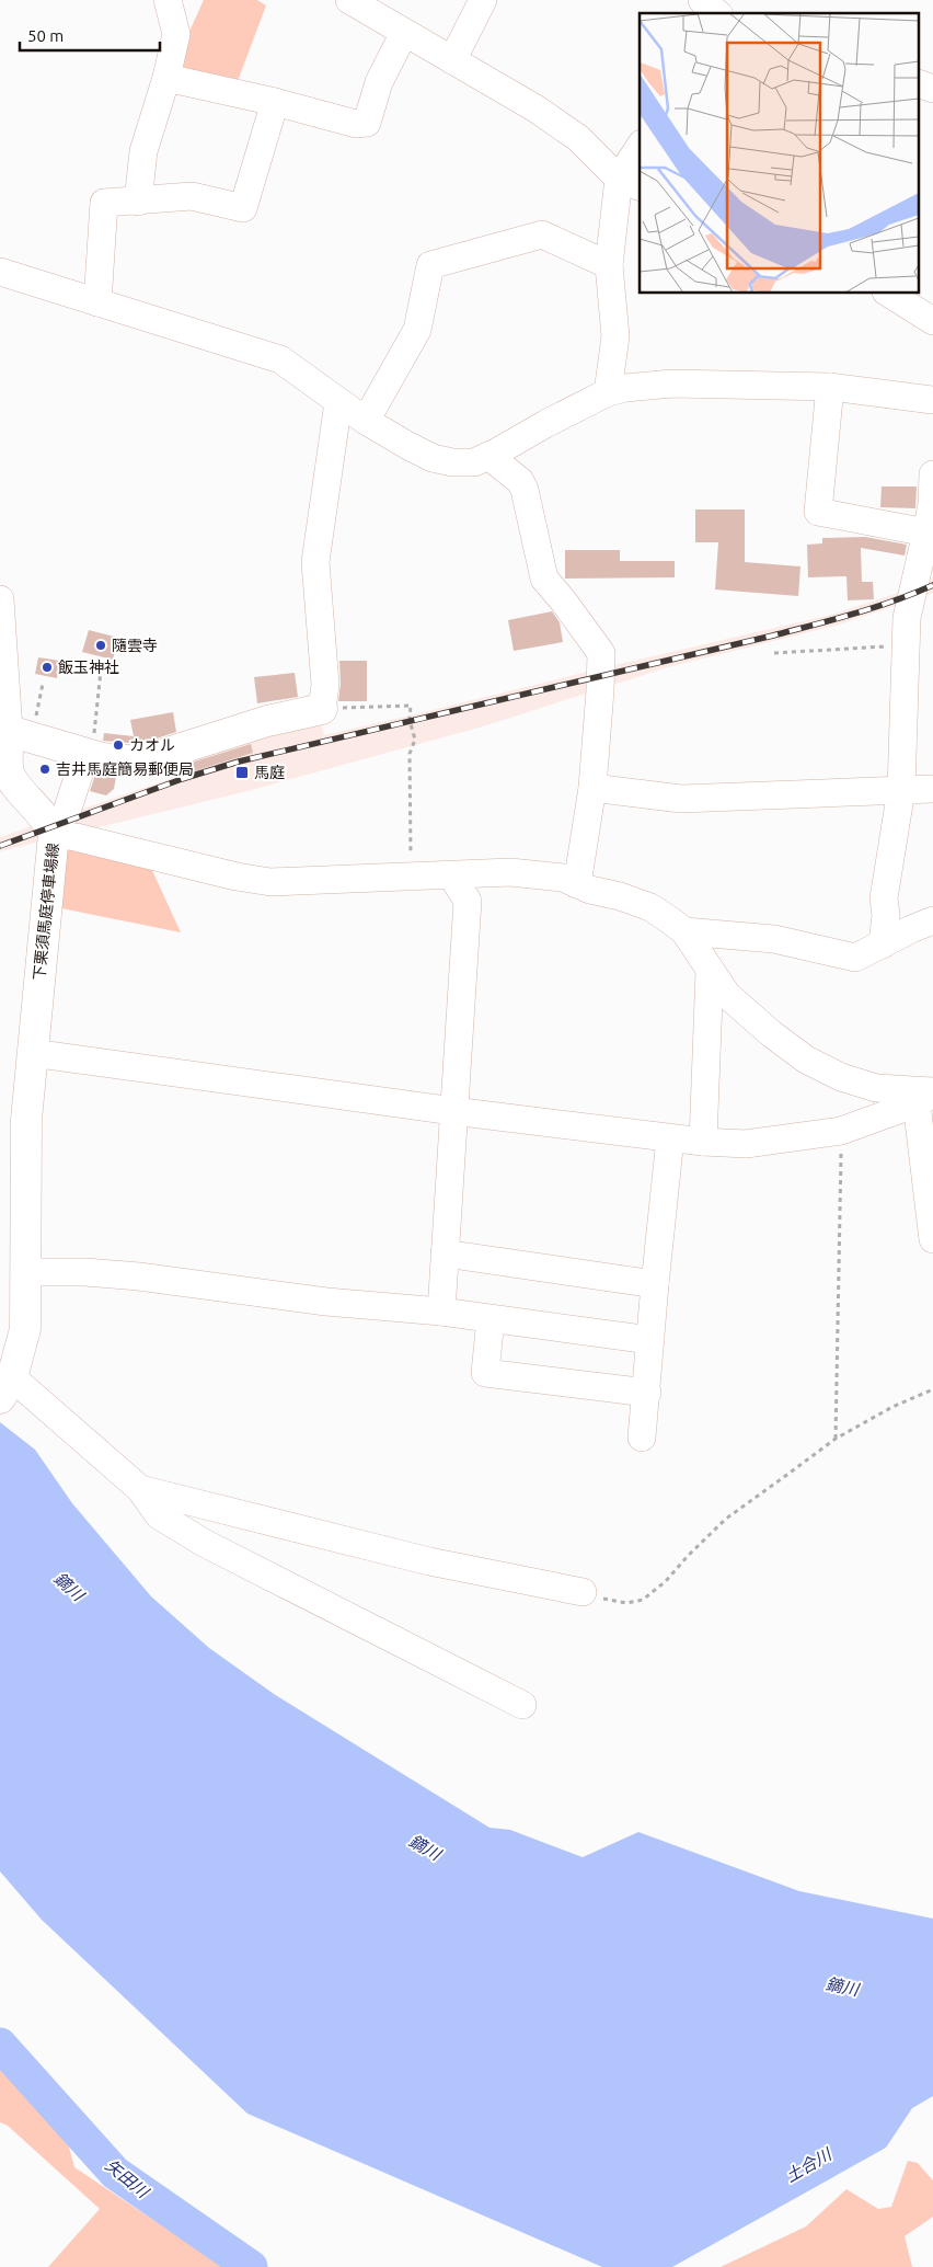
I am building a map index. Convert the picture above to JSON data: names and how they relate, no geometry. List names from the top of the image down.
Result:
{
  "streets": {
    "main road": ["下栗須馬庭停車場線"]
  },
  "water": ["鏑川", "土合川", "矢田川"],
  "places": {
    "other": [
      "隨雲寺",
      "飯玉神社",
      "カオル",
      "吉井馬庭簡易郵便局"
    ],
    "transit": ["馬庭"]
  },
  "scale_bar": "50 m"
}
